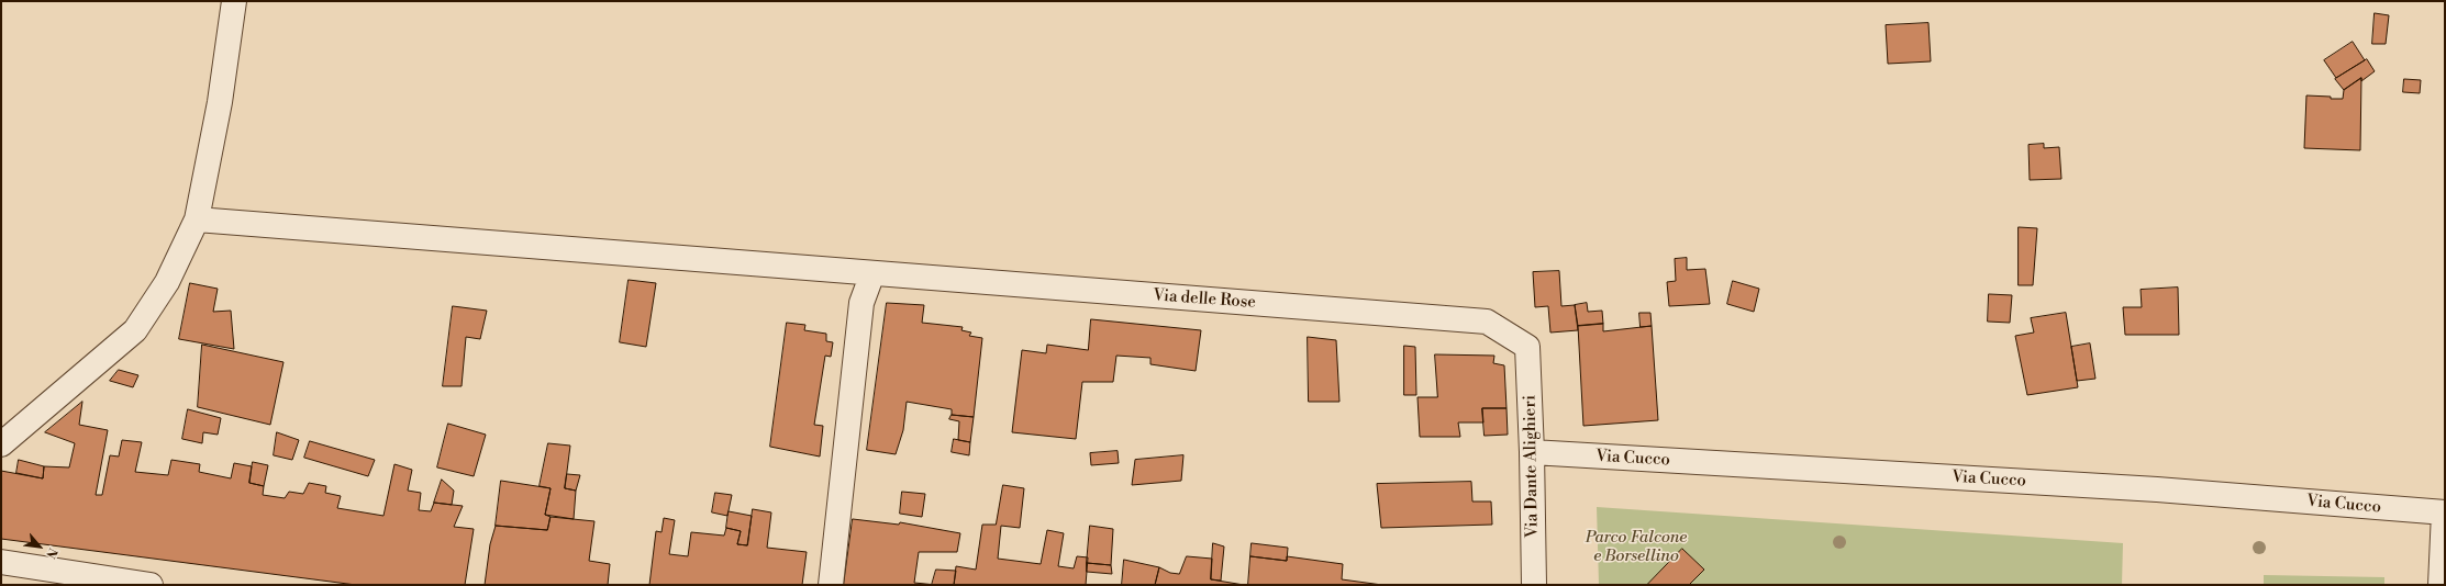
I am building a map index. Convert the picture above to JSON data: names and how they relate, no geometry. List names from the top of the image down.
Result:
{
  "streets": {
    "street": ["Via delle Rose", "Via Cucco", "Via Dante Alighieri"]
  },
  "crossings": [
    ["Via delle Rose", "Via Dante Alighieri"],
    ["Via Cucco", "Via Dante Alighieri"]
  ],
  "parks": ["Parco Falcone e Borsellino"],
  "north": "bottom right"
}
